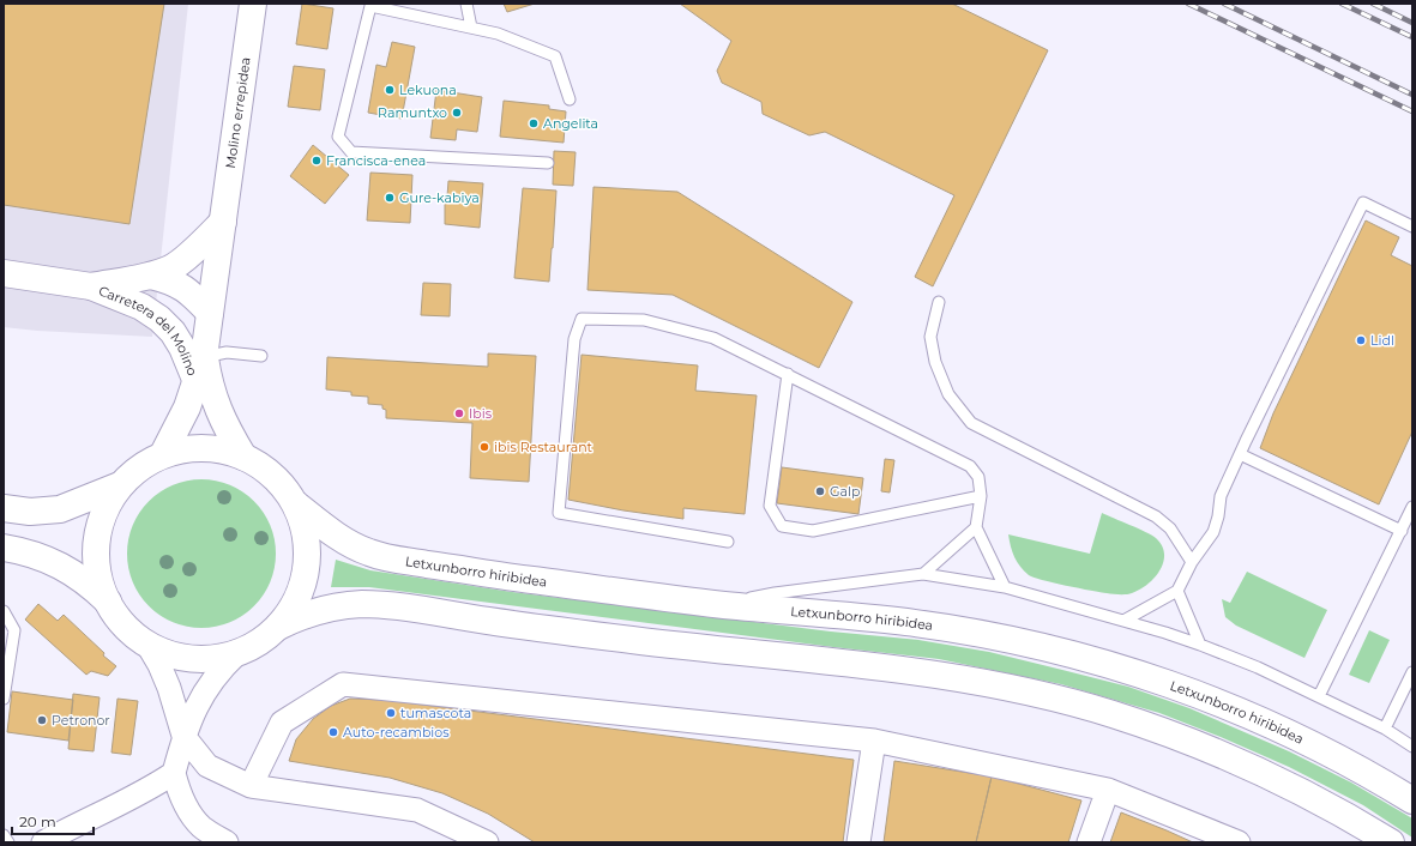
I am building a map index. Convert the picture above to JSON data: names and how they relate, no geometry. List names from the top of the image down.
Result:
{
  "streets": {
    "main road": ["Molino errepidea", "Carretera del Molino", "Letxunborro hiribidea"]
  },
  "crossings": [
    ["Molino errepidea", "Carretera del Molino"]
  ],
  "places": [
    "Lekuona",
    "Ramuntxo",
    "Angelita",
    "Francisca-enea",
    "Gure-kabiya",
    "Lidl",
    "Ibis",
    "ibis Restaurant",
    "Galp",
    "tumascota",
    "Petronor",
    "Auto-recambios"
  ],
  "scale_bar": "20 m"
}
